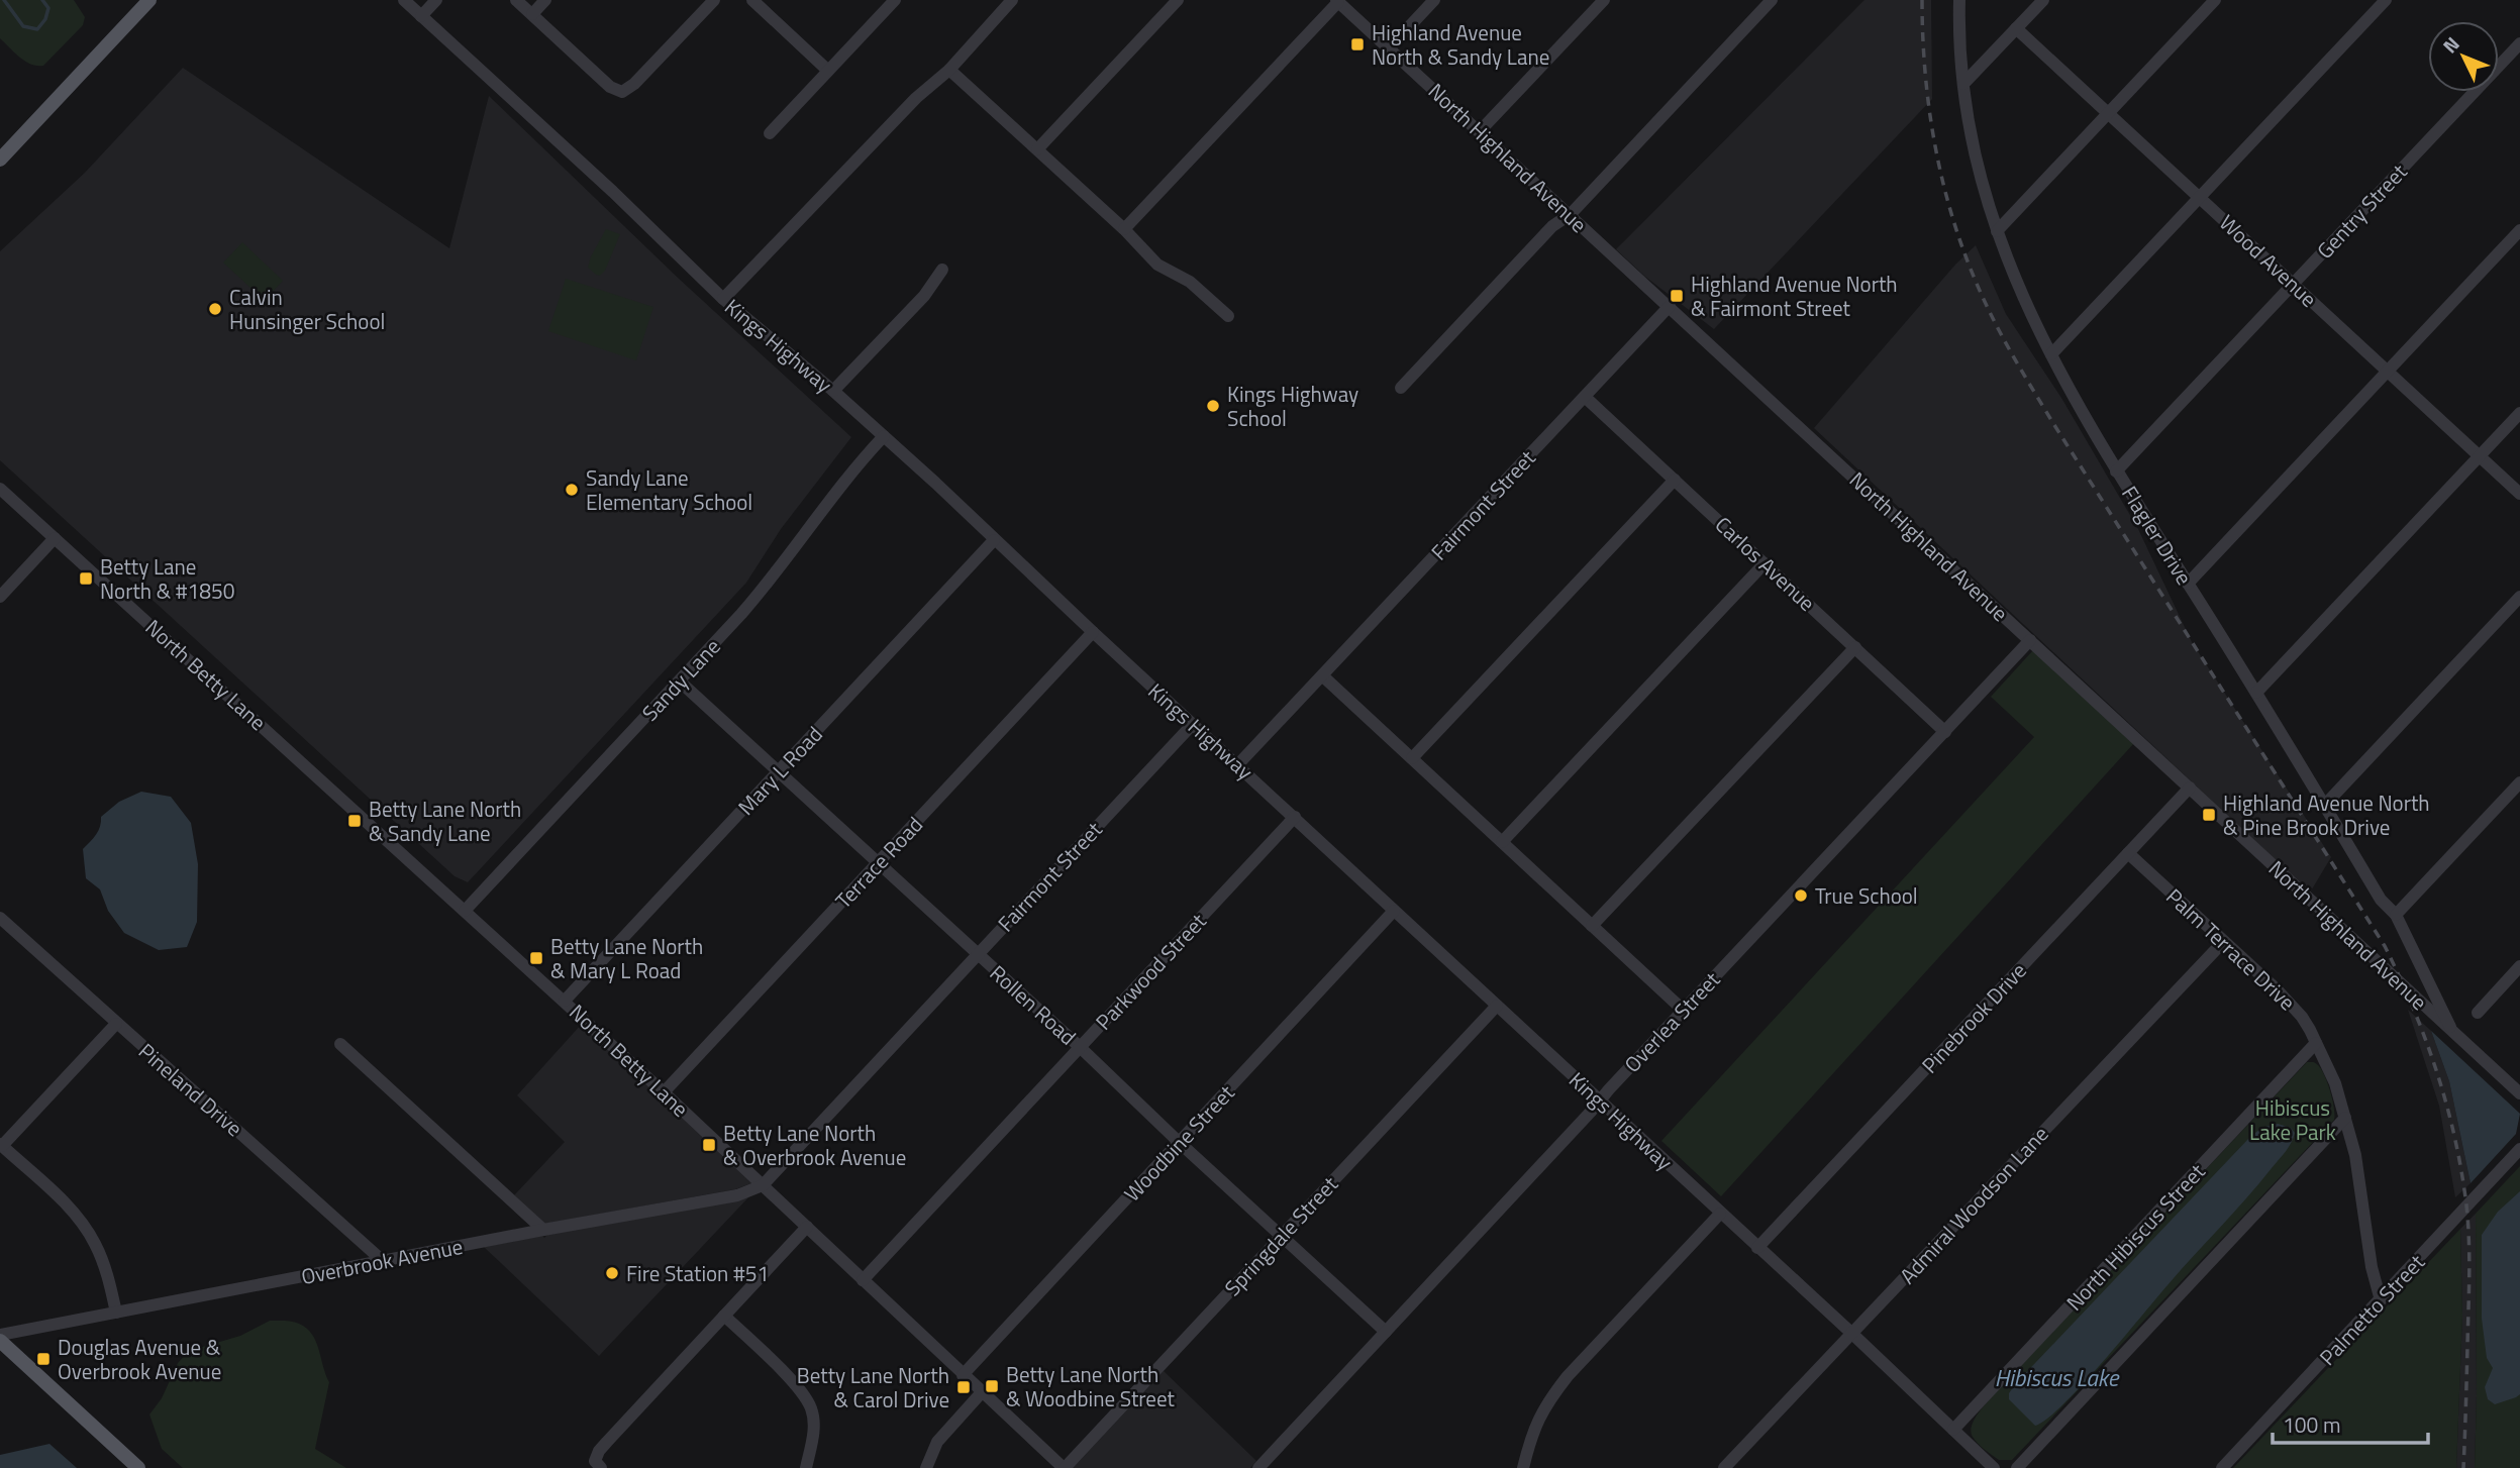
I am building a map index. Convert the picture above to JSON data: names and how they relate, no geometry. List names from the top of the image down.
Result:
{
  "streets": {
    "street": [
      "North Highland Avenue",
      "Gentry Street",
      "Wood Avenue",
      "Kings Highway",
      "Fairmont Street",
      "Flagler Drive",
      "Carlos Avenue",
      "North Betty Lane",
      "Sandy Lane",
      "Mary L Road",
      "Terrace Road",
      "Palm Terrace Drive",
      "Parkwood Street",
      "Rollen Road",
      "Pinebrook Drive",
      "Overlea Street",
      "Pineland Drive",
      "Woodbine Street",
      "Admiral Woodson Lane",
      "Springdale Street",
      "North Hibiscus Street",
      "Overbrook Avenue",
      "Palmetto Street"
    ]
  },
  "crossings": [
    ["North Highland Avenue", "Fairmont Street"],
    ["North Highland Avenue", "Flagler Drive"],
    ["North Highland Avenue", "Pinebrook Drive"],
    ["North Highland Avenue", "Overlea Street"],
    ["Gentry Street", "Wood Avenue"],
    ["Gentry Street", "Flagler Drive"],
    ["Kings Highway", "Fairmont Street"],
    ["Kings Highway", "Sandy Lane"],
    ["Kings Highway", "Mary L Road"],
    ["Kings Highway", "Terrace Road"],
    ["Kings Highway", "Parkwood Street"],
    ["Kings Highway", "Pinebrook Drive"],
    ["Kings Highway", "Overlea Street"],
    ["Kings Highway", "Woodbine Street"],
    ["Kings Highway", "Admiral Woodson Lane"],
    ["Kings Highway", "Springdale Street"],
    ["Kings Highway", "North Hibiscus Street"],
    ["Fairmont Street", "Carlos Avenue"],
    ["Fairmont Street", "North Betty Lane"],
    ["Fairmont Street", "Rollen Road"],
    ["Fairmont Street", "Overbrook Avenue"],
    ["Carlos Avenue", "Overlea Street"],
    ["North Betty Lane", "Sandy Lane"],
    ["North Betty Lane", "Mary L Road"],
    ["North Betty Lane", "Terrace Road"],
    ["North Betty Lane", "Parkwood Street"],
    ["North Betty Lane", "Woodbine Street"],
    ["North Betty Lane", "Springdale Street"],
    ["North Betty Lane", "Overbrook Avenue"],
    ["Sandy Lane", "Rollen Road"],
    ["Mary L Road", "Rollen Road"],
    ["Terrace Road", "Rollen Road"],
    ["Palm Terrace Drive", "Pinebrook Drive"],
    ["Palm Terrace Drive", "Admiral Woodson Lane"],
    ["Palm Terrace Drive", "North Hibiscus Street"],
    ["Palm Terrace Drive", "Palmetto Street"],
    ["Parkwood Street", "Rollen Road"],
    ["Rollen Road", "Overlea Street"],
    ["Rollen Road", "Woodbine Street"],
    ["Rollen Road", "Springdale Street"],
    ["Pineland Drive", "Overbrook Avenue"]
  ],
  "water": ["Hibiscus Lake"],
  "parks": ["Hibiscus Lake Park"],
  "places": {
    "transit": [
      "Highland Avenue North & Sandy Lane",
      "Highland Avenue North & Fairmont Street",
      "Betty Lane North & #1850",
      "Highland Avenue North & Pine Brook Drive",
      "Betty Lane North & Sandy Lane",
      "Betty Lane North & Mary L Road",
      "Betty Lane North & Overbrook Avenue",
      "Douglas Avenue & Overbrook Avenue",
      "Betty Lane North & Woodbine Street",
      "Betty Lane North & Carol Drive"
    ],
    "other": [
      "Calvin Hunsinger School",
      "Kings Highway School",
      "Sandy Lane Elementary School",
      "True School",
      "Fire Station #51"
    ]
  },
  "scale_bar": "100 m",
  "north": "top left"
}
